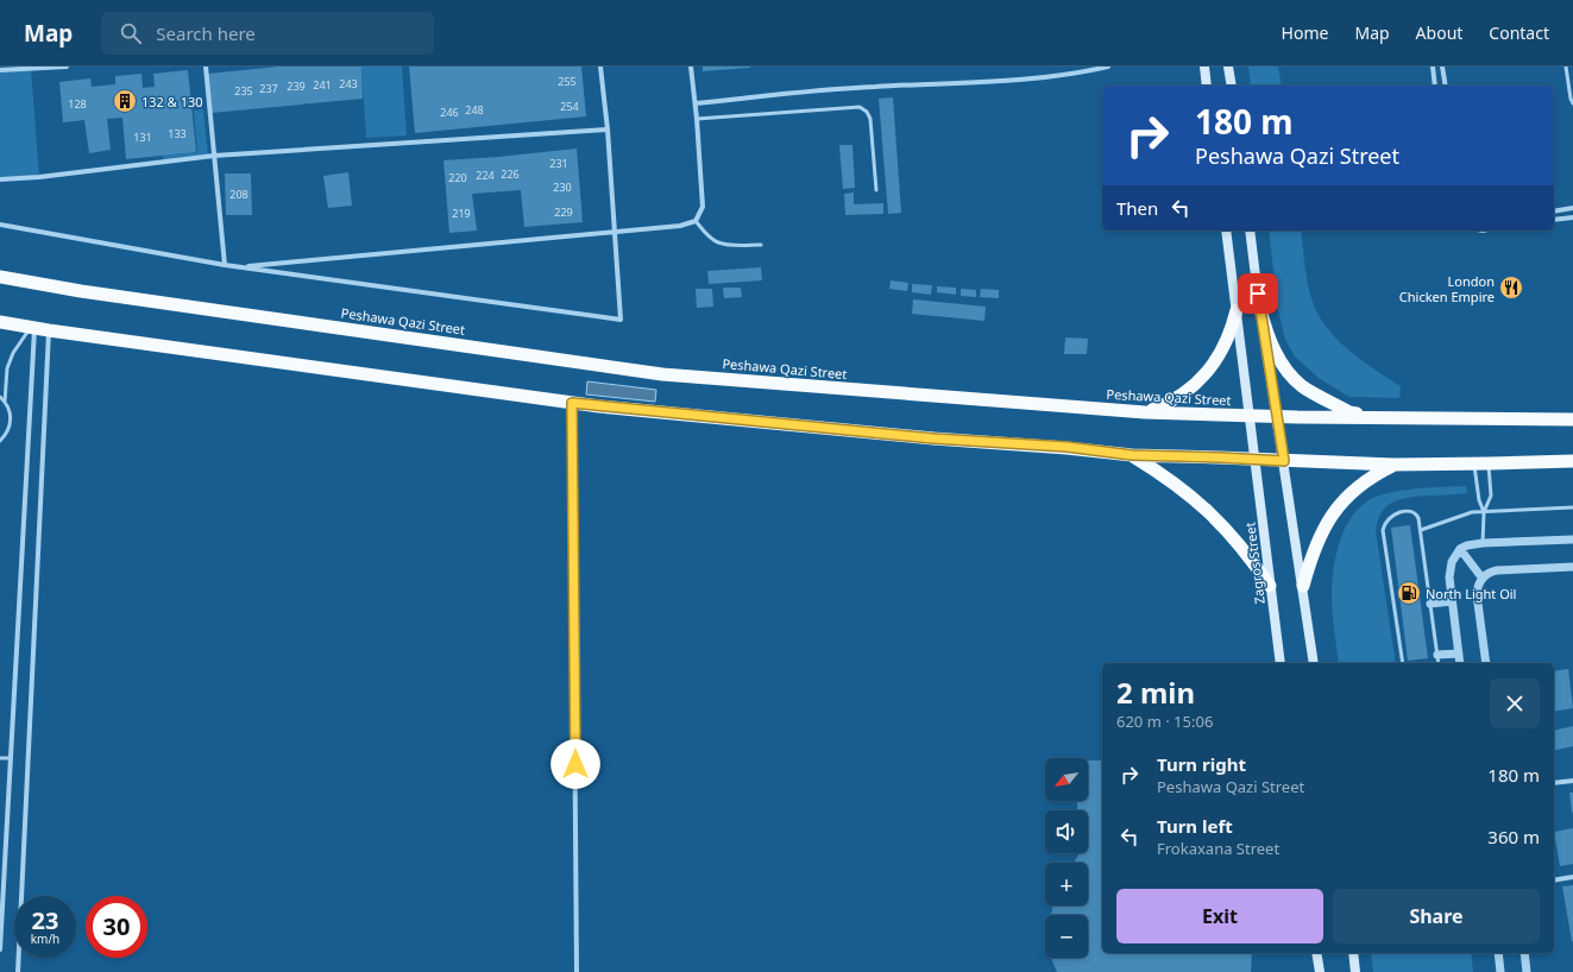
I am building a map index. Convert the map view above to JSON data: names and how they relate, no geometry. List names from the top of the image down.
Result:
{
  "streets": {
    "highway": ["Peshawa Qazi Street"],
    "main road": ["Zagros Street"]
  },
  "crossings": [
    ["Peshawa Qazi Street", "Zagros Street"]
  ],
  "places": {
    "building": ["132 & 130"],
    "restaurant": ["London Chicken Empire"],
    "fuel station": ["North Light Oil"]
  },
  "house_numbers": [
    "255",
    "243",
    "241",
    "239",
    "237",
    "235",
    "128",
    "254",
    "248",
    "246",
    "133",
    "131",
    "231",
    "226",
    "224",
    "220",
    "230",
    "208",
    "229",
    "219"
  ],
  "north": "bottom left",
  "page": {
    "header": "Map",
    "search": "Search here",
    "nav": [
      "Home",
      "Map",
      "About",
      "Contact"
    ],
    "turn": ["180 m", "Peshawa Qazi Street"],
    "then": "Then",
    "heading": ["2 min", "620 m · 15:06"],
    "list": [
      {
        "name": "Turn right",
        "note": "Peshawa Qazi Street",
        "value": "180 m"
      },
      {
        "name": "Turn left",
        "note": "Frokaxana Street",
        "value": "360 m"
      }
    ],
    "map_buttons": ["+", "−"],
    "buttons": ["Exit", "Share"],
    "speed": "23 km/h",
    "limit": "30"
  }
}
